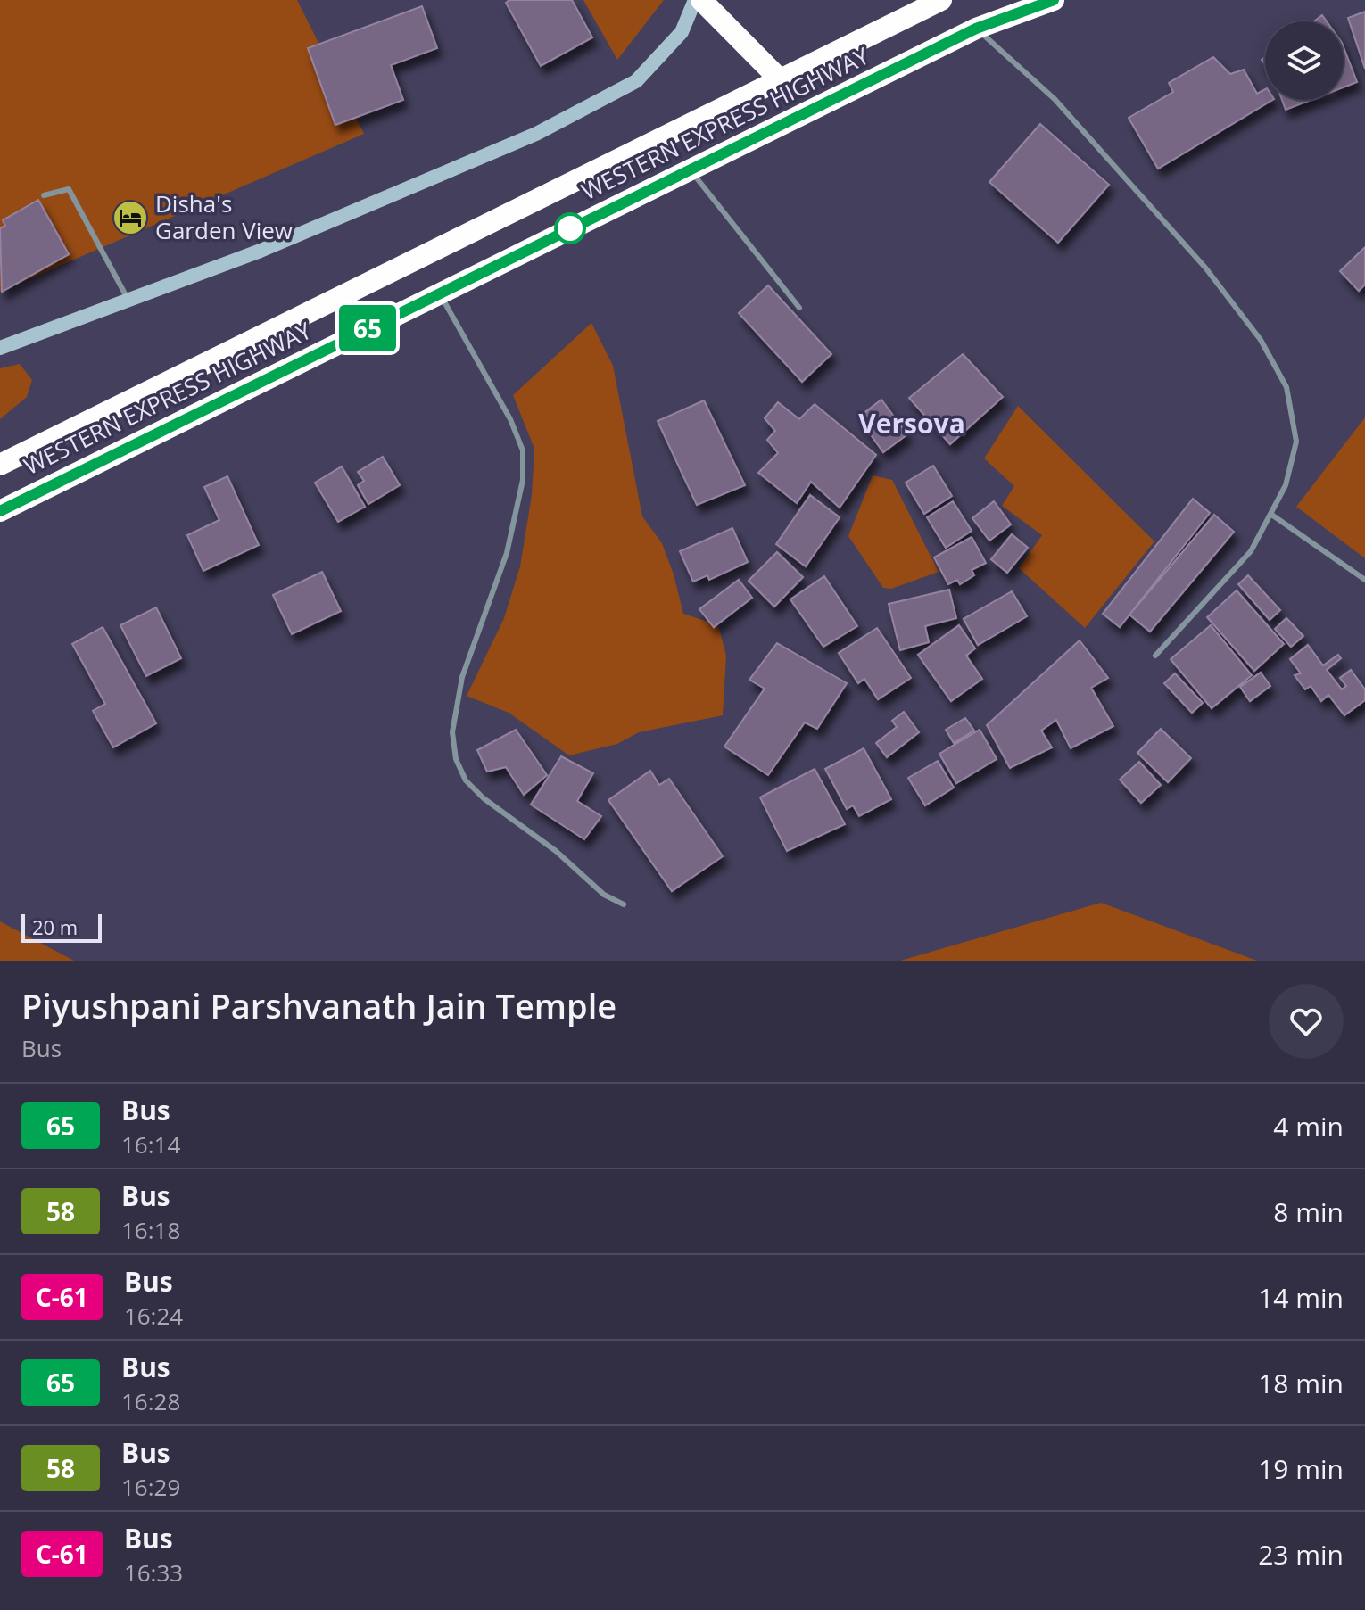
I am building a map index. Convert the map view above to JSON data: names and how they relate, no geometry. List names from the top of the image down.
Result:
{
  "streets": {
    "highway": ["WESTERN EXPRESS HIGHWAY"]
  },
  "districts": ["Versova"],
  "places": {
    "hotel": ["Disha's Garden View"]
  },
  "lines": ["bus line 65"],
  "scale_bar": "20 m",
  "page": {
    "on_map": "65",
    "scale": "20 m",
    "heading": ["Piyushpani Parshvanath Jain Temple", "Bus"],
    "list": [
      {
        "mark": "65",
        "name": "Bus",
        "note": "16:14",
        "value": "4 min"
      },
      {
        "mark": "58",
        "name": "Bus",
        "note": "16:18",
        "value": "8 min"
      },
      {
        "mark": "C-61",
        "name": "Bus",
        "note": "16:24",
        "value": "14 min"
      },
      {
        "mark": "65",
        "name": "Bus",
        "note": "16:28",
        "value": "18 min"
      },
      {
        "mark": "58",
        "name": "Bus",
        "note": "16:29",
        "value": "19 min"
      },
      {
        "mark": "C-61",
        "name": "Bus",
        "note": "16:33",
        "value": "23 min"
      }
    ]
  }
}
